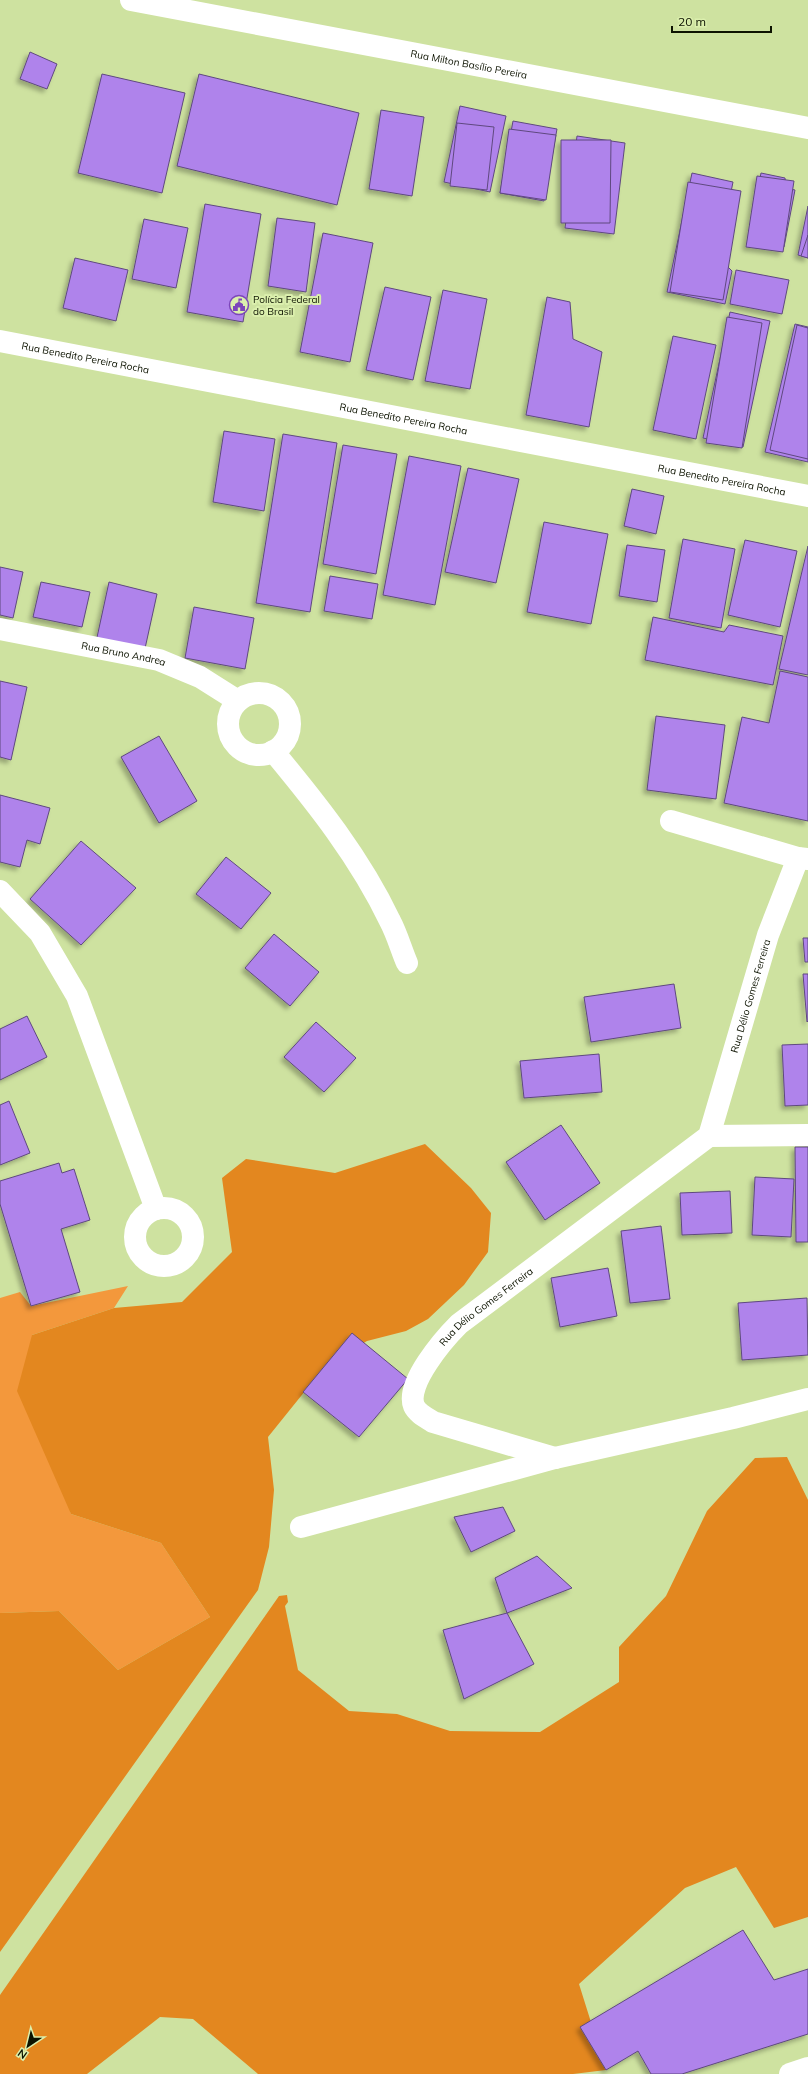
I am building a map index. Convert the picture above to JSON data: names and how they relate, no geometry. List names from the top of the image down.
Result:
{
  "streets": {
    "street": [
      "Rua Milton Basílio Pereira",
      "Rua Benedito Pereira Rocha",
      "Rua Bruno Andrea",
      "Rua Délio Gomes Ferreira"
    ]
  },
  "places": {
    "public building": ["Polícia Federal do Brasil"]
  },
  "scale_bar": "20 m",
  "north": "bottom left"
}
